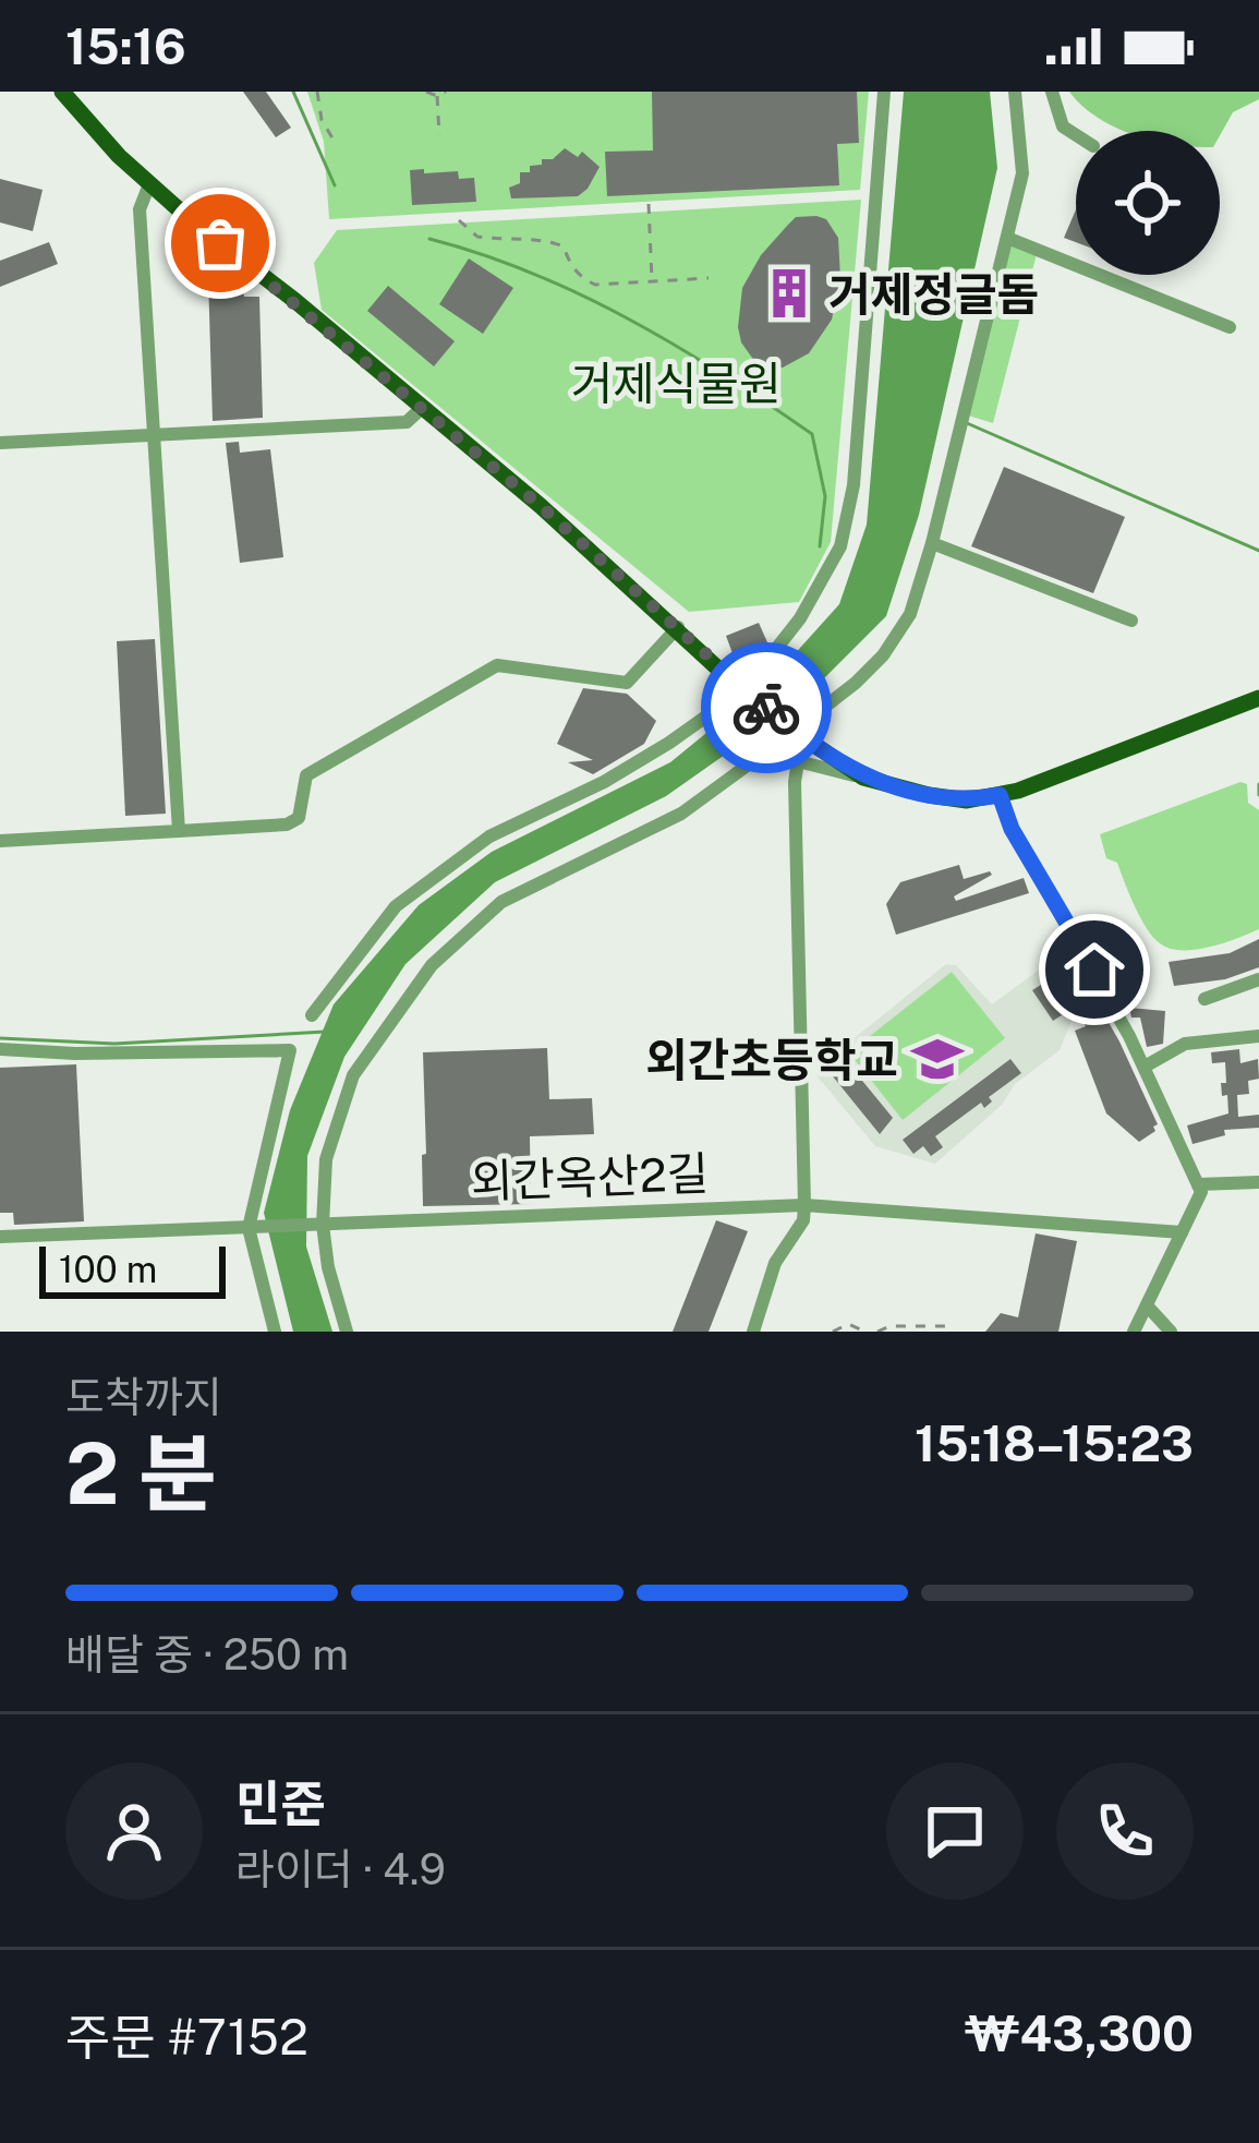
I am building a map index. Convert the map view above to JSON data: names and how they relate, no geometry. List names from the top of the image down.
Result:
{
  "streets": {
    "street": ["외간옥산2길"]
  },
  "parks": ["거제식물원"],
  "places": {
    "building": ["거제정글돔"],
    "school or university": ["외간초등학교"]
  },
  "scale_bar": "100 m",
  "page": {
    "status": "15:16",
    "scale": "100 m",
    "heading": ["2 분", "도착까지", "15:18–15:23"],
    "panel": [
      "민준",
      "라이더 · 4.9",
      "주문 #7152",
      "₩43,300"
    ],
    "bar": "배달 중 · 250 m"
  }
}
